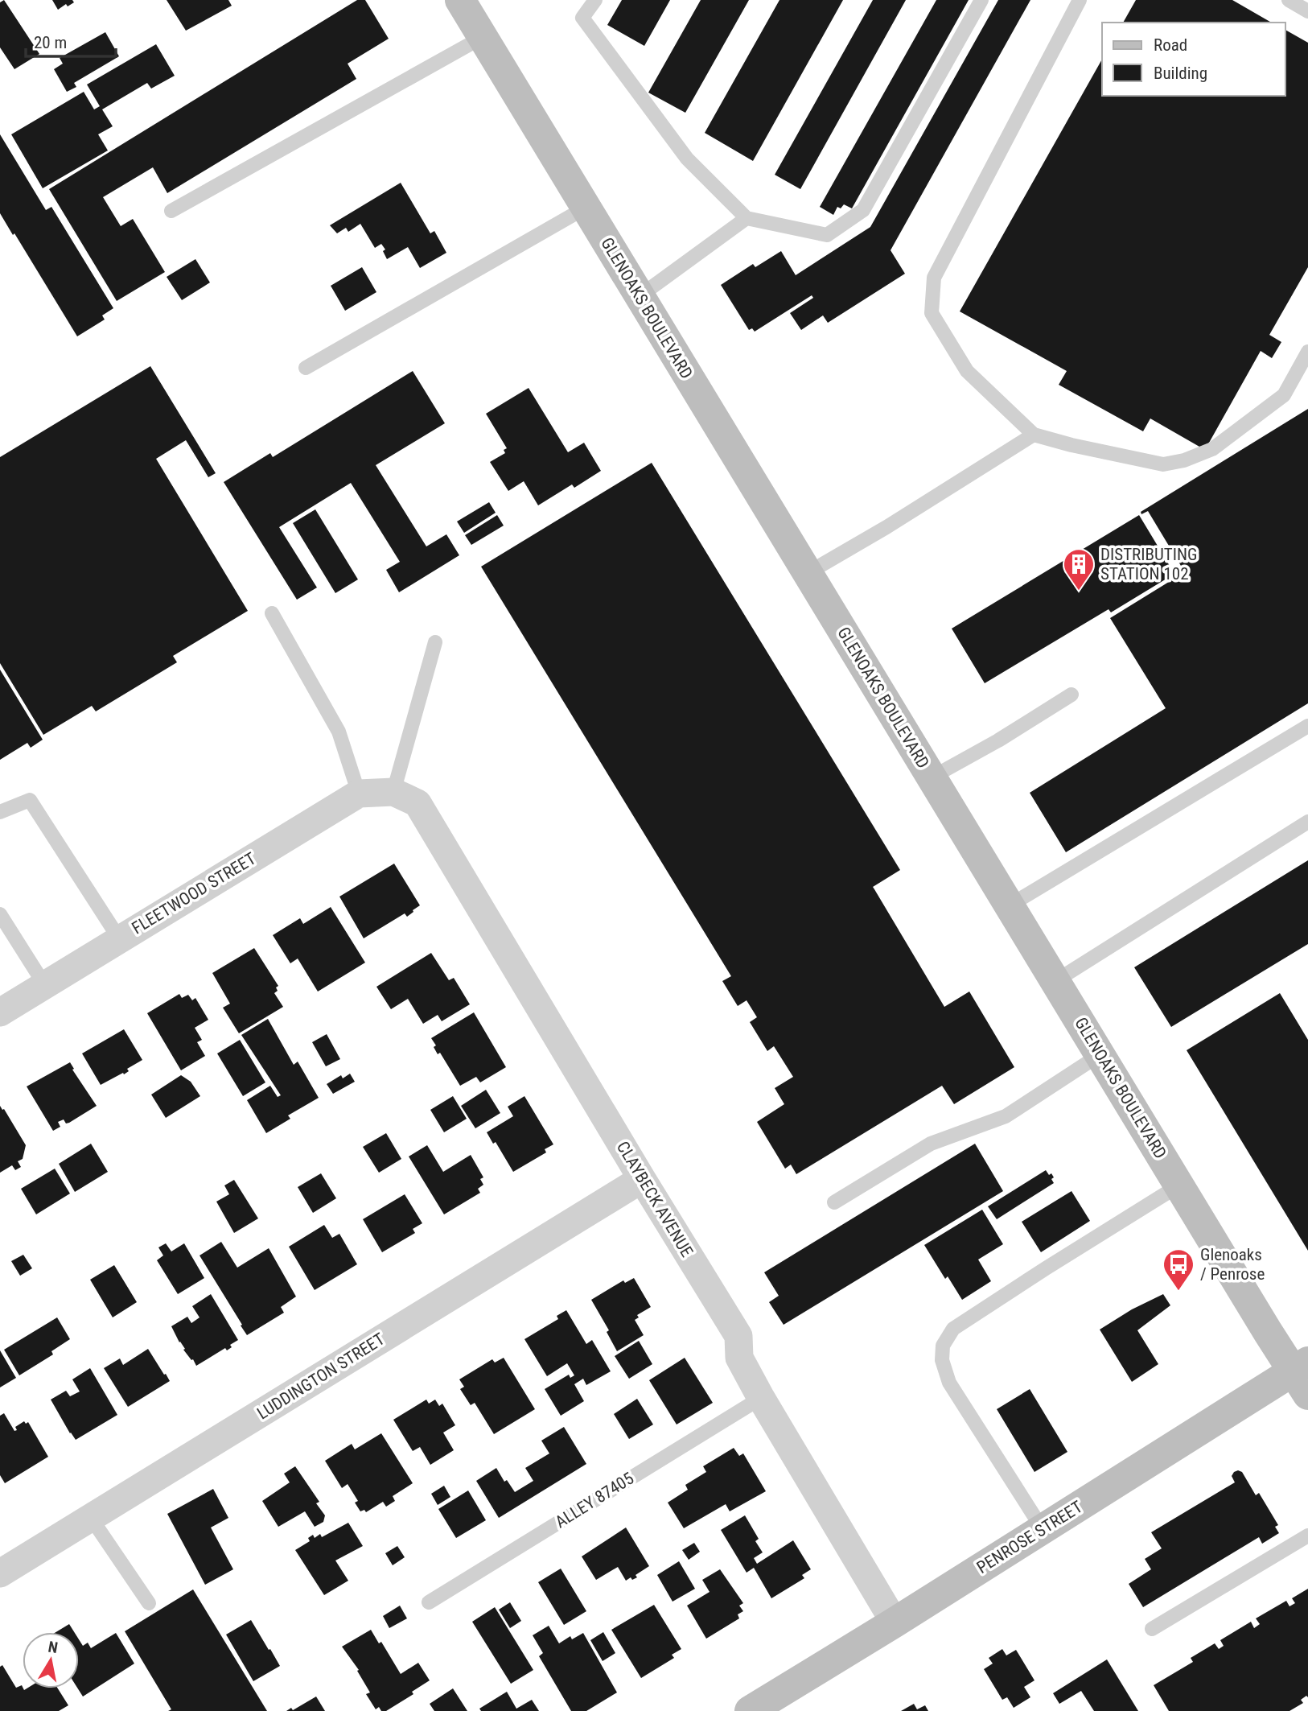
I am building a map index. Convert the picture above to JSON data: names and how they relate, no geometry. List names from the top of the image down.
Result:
{
  "streets": {
    "main road": ["GLENOAKS BOULEVARD", "PENROSE STREET"],
    "street": ["FLEETWOOD STREET", "CLAYBECK AVENUE", "LUDDINGTON STREET"],
    "lane": ["ALLEY 87405"]
  },
  "crossings": [
    ["GLENOAKS BOULEVARD", "PENROSE STREET"],
    ["FLEETWOOD STREET", "CLAYBECK AVENUE"],
    ["CLAYBECK AVENUE", "LUDDINGTON STREET"],
    ["CLAYBECK AVENUE", "ALLEY 87405"],
    ["CLAYBECK AVENUE", "PENROSE STREET"]
  ],
  "places": {
    "building": ["DISTRIBUTING STATION 102"],
    "bus stop": ["Glenoaks / Penrose"]
  },
  "legend": ["Road", "Building"],
  "scale_bar": "20 m",
  "north": "top"
}
